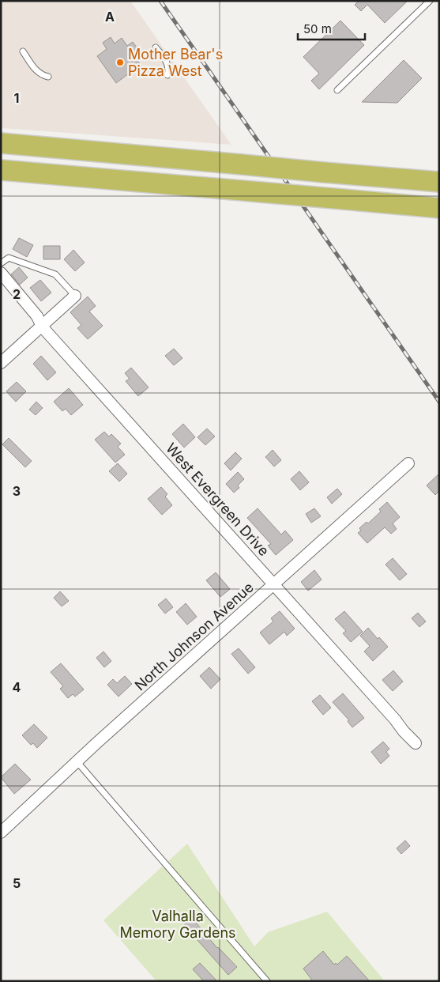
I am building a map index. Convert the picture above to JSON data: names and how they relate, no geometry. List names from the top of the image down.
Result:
{
  "streets": {
    "street": ["West Evergreen Drive", "North Johnson Avenue"]
  },
  "crossings": [
    ["West Evergreen Drive", "North Johnson Avenue"]
  ],
  "parks": ["Valhalla Memory Gardens"],
  "places": ["Mother Bear's Pizza West"],
  "scale_bar": "50 m",
  "grid": {
    "columns": ["A"],
    "rows": [
      "1",
      "2",
      "3",
      "4",
      "5"
    ]
  }
}
